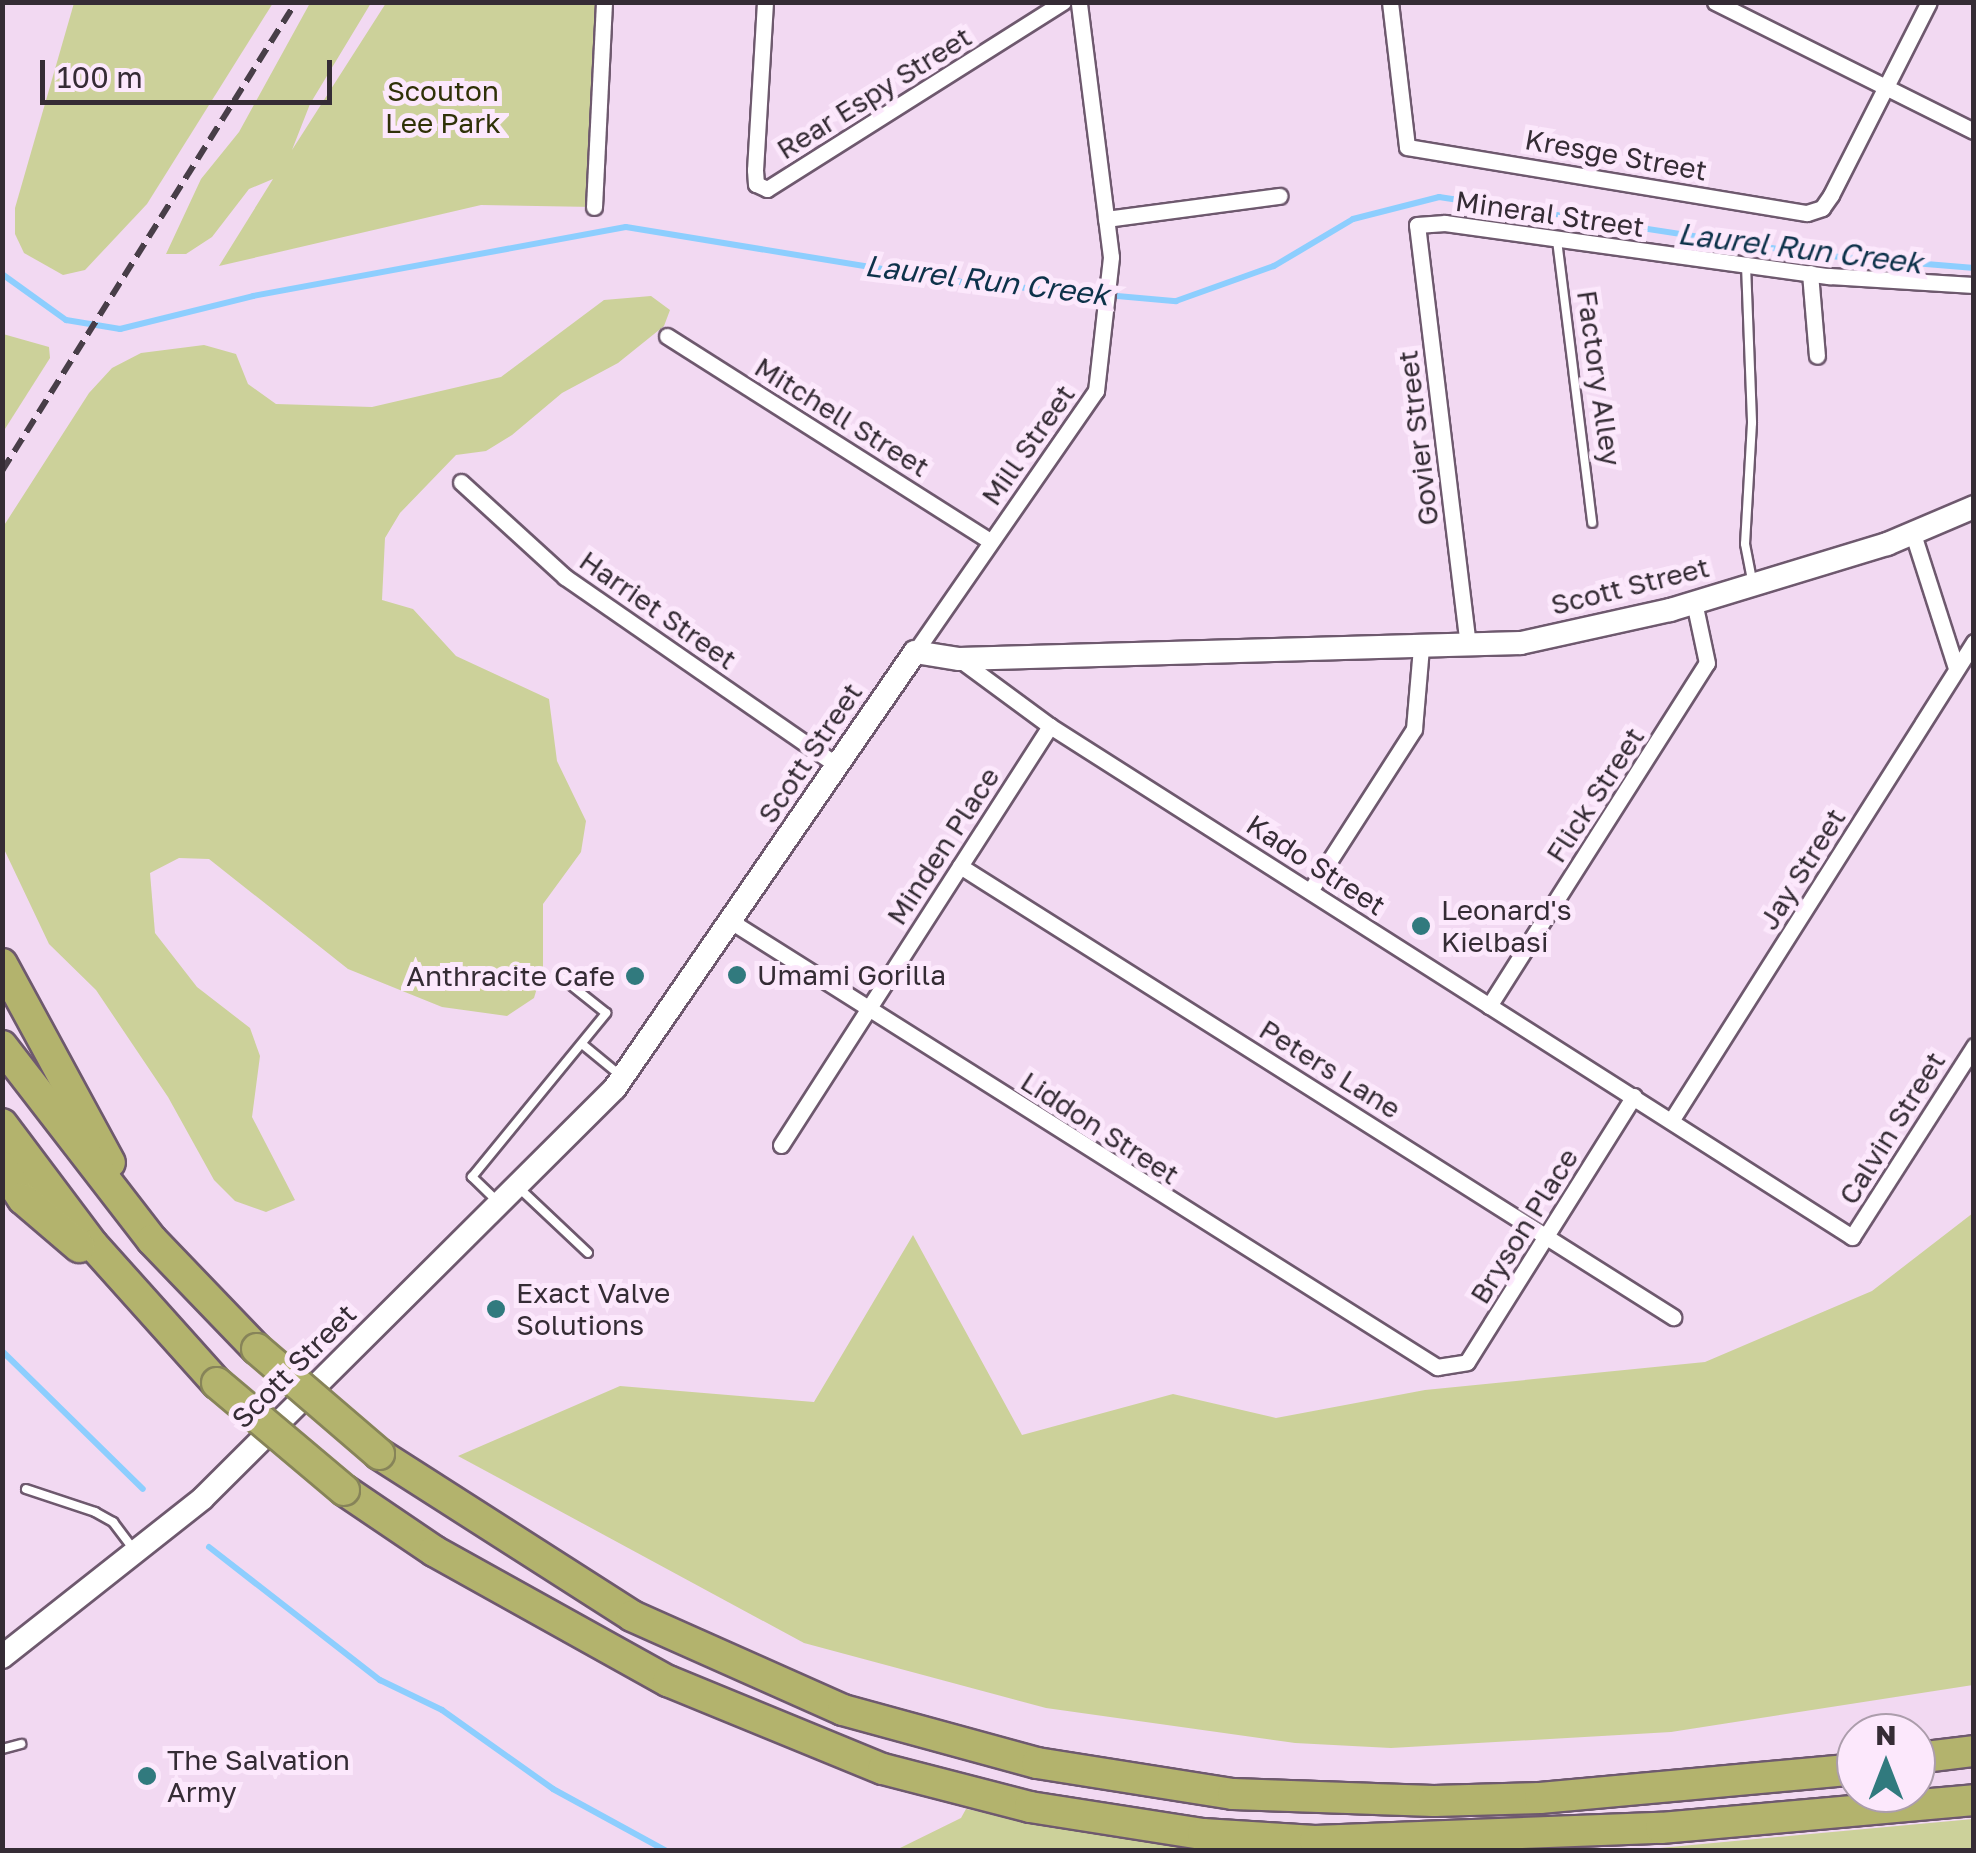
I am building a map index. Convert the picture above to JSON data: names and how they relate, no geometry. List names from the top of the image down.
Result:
{
  "streets": {
    "street": [
      "Rear Espy Street",
      "Kresge Street",
      "Mineral Street",
      "Mitchell Street",
      "Govier Street",
      "Mill Street",
      "Scott Street",
      "Harriet Street",
      "Flick Street",
      "Minden Place",
      "Kado Street",
      "Jay Street",
      "Peters Lane",
      "Liddon Street",
      "Calvin Street",
      "Bryson Place"
    ],
    "lane": ["Factory Alley"]
  },
  "crossings": [
    ["Mineral Street", "Factory Alley"],
    ["Mineral Street", "Govier Street"],
    ["Mitchell Street", "Mill Street"],
    ["Govier Street", "Scott Street"],
    ["Mill Street", "Scott Street"],
    ["Scott Street", "Harriet Street"],
    ["Scott Street", "Flick Street"],
    ["Scott Street", "Kado Street"],
    ["Scott Street", "Liddon Street"],
    ["Flick Street", "Kado Street"],
    ["Minden Place", "Kado Street"],
    ["Minden Place", "Peters Lane"],
    ["Minden Place", "Liddon Street"],
    ["Kado Street", "Jay Street"],
    ["Kado Street", "Calvin Street"],
    ["Kado Street", "Bryson Place"],
    ["Peters Lane", "Bryson Place"],
    ["Liddon Street", "Bryson Place"]
  ],
  "water": ["Laurel Run Creek"],
  "parks": ["Scouton Lee Park"],
  "places": [
    "Leonard's Kielbasi",
    "Umami Gorilla",
    "Anthracite Cafe",
    "Exact Valve Solutions",
    "The Salvation Army"
  ],
  "scale_bar": "100 m",
  "north": "top"
}
